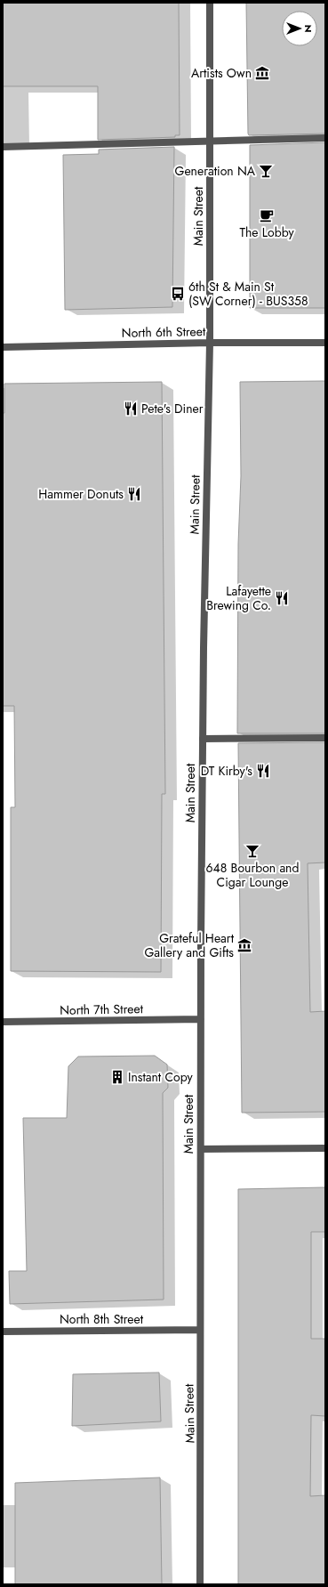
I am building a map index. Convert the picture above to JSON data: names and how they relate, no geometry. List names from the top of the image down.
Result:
{
  "streets": {
    "street": [
      "Main Street",
      "North 6th Street",
      "North 7th Street",
      "North 8th Street"
    ]
  },
  "crossings": [
    ["Main Street", "North 6th Street"],
    ["Main Street", "North 7th Street"],
    ["Main Street", "North 8th Street"]
  ],
  "places": {
    "museum": ["Artists Own", "Grateful Heart Gallery and Gifts"],
    "bar": ["Generation NA", "648 Bourbon and Cigar Lounge"],
    "cafe": ["The Lobby"],
    "bus stop": ["6th St & Main St (SW Corner) - BUS358"],
    "restaurant": [
      "Pete's Diner",
      "Hammer Donuts",
      "Lafayette Brewing Co.",
      "DT Kirby's"
    ],
    "building": ["Instant Copy"]
  },
  "north": "right"
}
